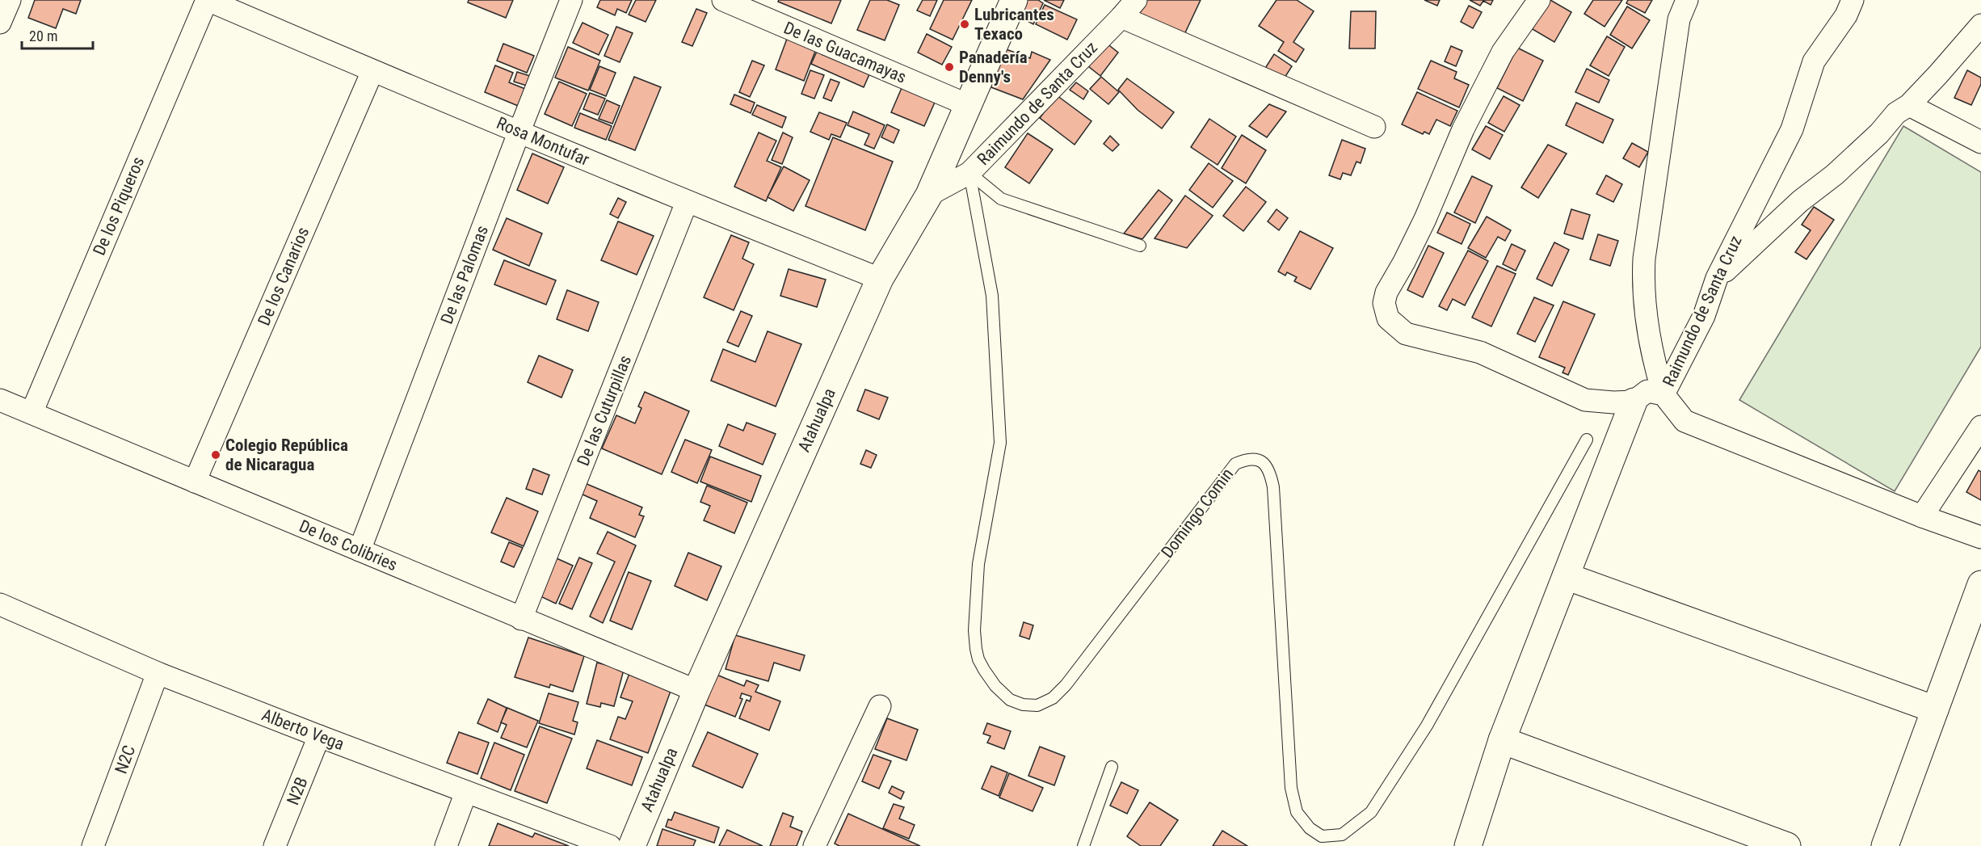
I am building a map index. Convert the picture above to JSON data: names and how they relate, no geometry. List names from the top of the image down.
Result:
{
  "streets": {
    "street": [
      "De las Guacamayas",
      "Raimundo de Santa Cruz",
      "Rosa Montufar",
      "De los Piqueros",
      "De las Palomas",
      "De los Canarios",
      "De las Cuturpillas",
      "Atahualpa",
      "De los Colibries",
      "Alberto Vega",
      "N2C",
      "N2B"
    ],
    "lane": ["Domingo Comin"]
  },
  "crossings": [
    ["De las Guacamayas", "Atahualpa"],
    ["Raimundo de Santa Cruz", "Atahualpa"],
    ["Raimundo de Santa Cruz", "Domingo Comin"],
    ["Rosa Montufar", "De los Piqueros"],
    ["Rosa Montufar", "De las Palomas"],
    ["Rosa Montufar", "De los Canarios"],
    ["Rosa Montufar", "De las Cuturpillas"],
    ["Rosa Montufar", "Atahualpa"],
    ["De los Piqueros", "De los Colibries"],
    ["De las Palomas", "De los Colibries"],
    ["De los Canarios", "De los Colibries"],
    ["De las Cuturpillas", "De los Colibries"],
    ["Atahualpa", "De los Colibries"],
    ["Alberto Vega", "N2C"],
    ["Alberto Vega", "N2B"]
  ],
  "places": ["Lubricantes Texaco", "Panadería Denny's", "Colegio República de Nicaragua"],
  "scale_bar": "20 m"
}
